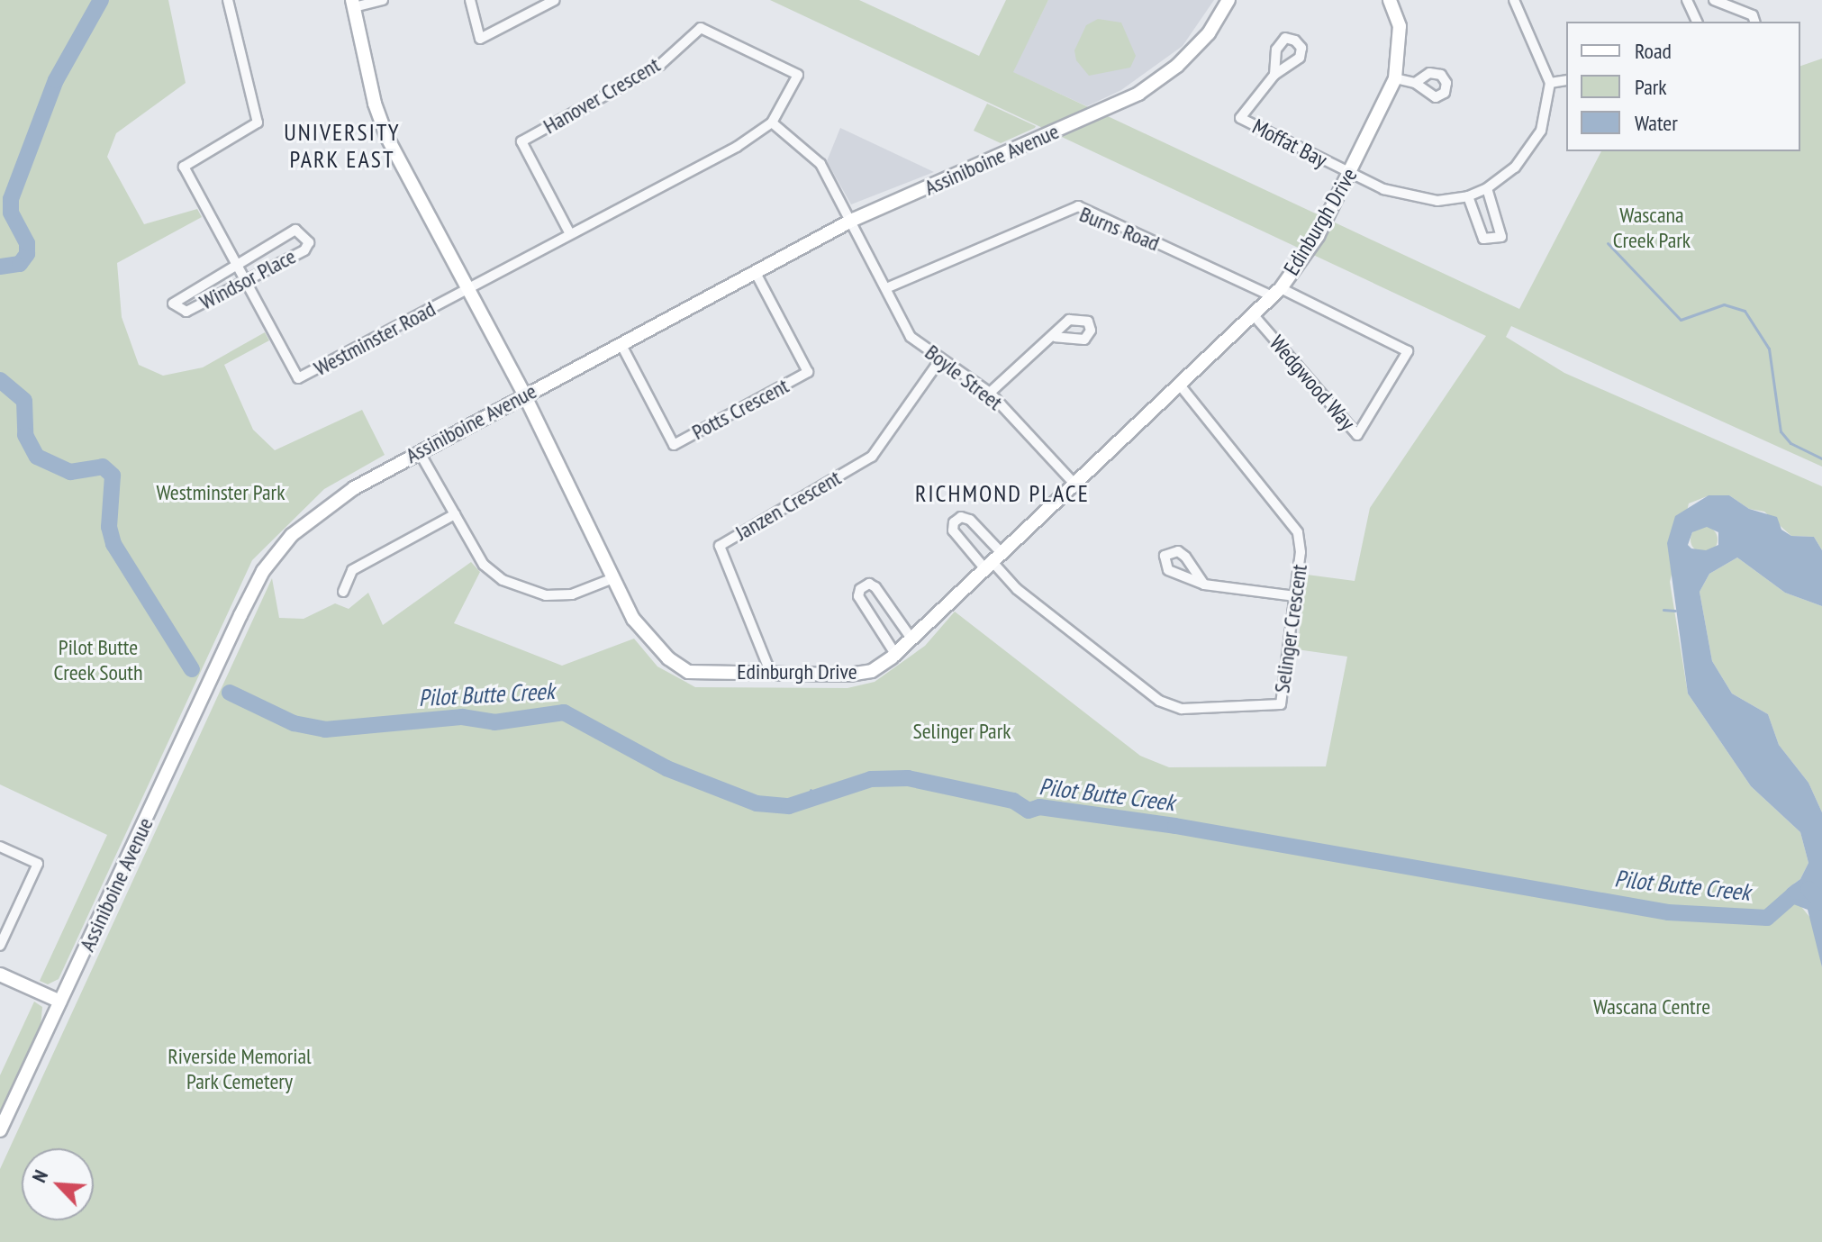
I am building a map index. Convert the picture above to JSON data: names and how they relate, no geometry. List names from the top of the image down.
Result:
{
  "streets": {
    "street": [
      "Hanover Crescent",
      "Moffat Bay",
      "Assiniboine Avenue",
      "Edinburgh Drive",
      "Burns Road",
      "Windsor Place",
      "Westminster Road",
      "Boyle Street",
      "Wedgwood Way",
      "Potts Crescent",
      "Janzen Crescent",
      "Selinger Crescent"
    ]
  },
  "crossings": [
    ["Hanover Crescent", "Westminster Road"],
    ["Hanover Crescent", "Boyle Street"],
    ["Moffat Bay", "Edinburgh Drive"],
    ["Assiniboine Avenue", "Edinburgh Drive"],
    ["Assiniboine Avenue", "Boyle Street"],
    ["Assiniboine Avenue", "Potts Crescent"],
    ["Edinburgh Drive", "Burns Road"],
    ["Edinburgh Drive", "Westminster Road"],
    ["Edinburgh Drive", "Boyle Street"],
    ["Edinburgh Drive", "Wedgwood Way"],
    ["Edinburgh Drive", "Janzen Crescent"],
    ["Edinburgh Drive", "Selinger Crescent"],
    ["Burns Road", "Boyle Street"],
    ["Burns Road", "Wedgwood Way"],
    ["Windsor Place", "Westminster Road"],
    ["Westminster Road", "Boyle Street"],
    ["Boyle Street", "Janzen Crescent"]
  ],
  "districts": ["UNIVERSITY PARK EAST", "RICHMOND PLACE"],
  "water": ["Pilot Butte Creek"],
  "parks": [
    "Wascana Creek Park",
    "Westminster Park",
    "Pilot Butte Creek South",
    "Selinger Park",
    "Wascana Centre",
    "Riverside Memorial Park Cemetery"
  ],
  "legend": ["Road", "Park", "Water"],
  "north": "top left"
}
